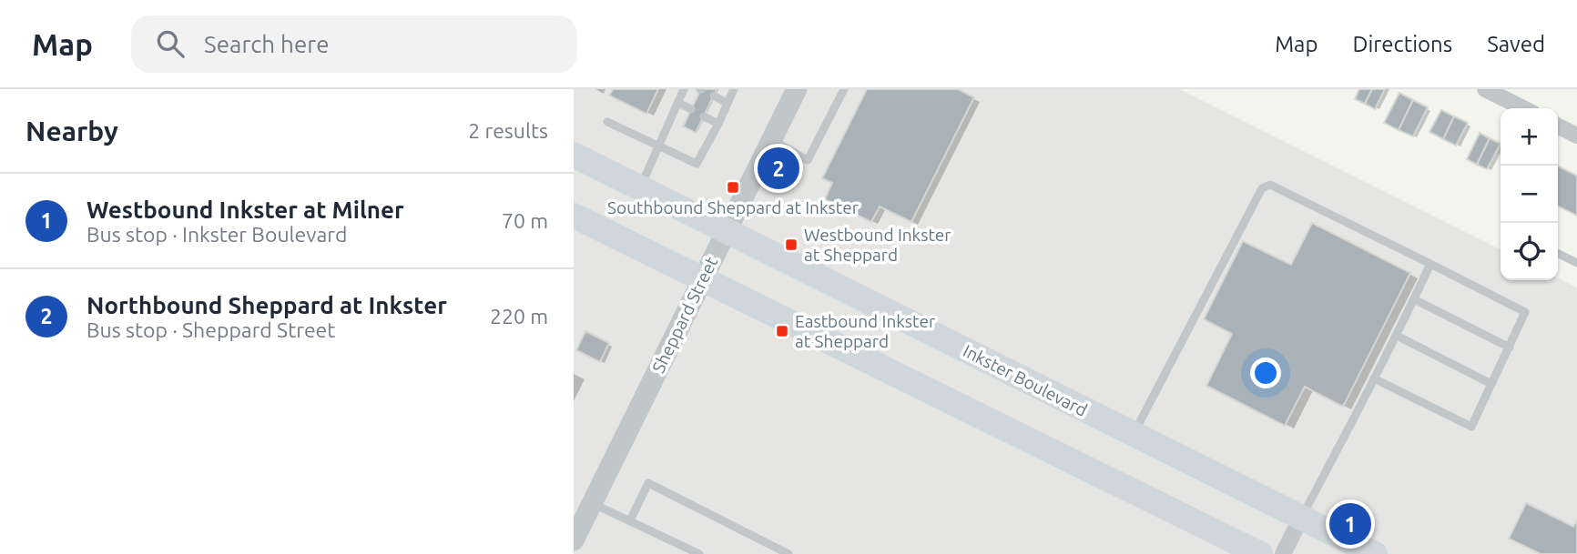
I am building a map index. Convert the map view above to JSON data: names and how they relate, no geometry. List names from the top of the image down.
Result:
{
  "streets": {
    "main road": ["Inkster Boulevard"],
    "street": ["Sheppard Street"]
  },
  "crossings": [
    ["Sheppard Street", "Inkster Boulevard"]
  ],
  "places": {
    "transit": ["Southbound Sheppard at Inkster", "Westbound Inkster at Sheppard", "Eastbound Inkster at Sheppard"]
  },
  "page": {
    "header": "Map",
    "search": "Search here",
    "nav": ["Map", "Directions", "Saved"],
    "heading": ["Nearby", "2 results"],
    "map_buttons": ["+", "−"],
    "pins": ["2", "1"],
    "list": [
      {
        "mark": "1",
        "name": "Westbound Inkster at Milner",
        "note": "Bus stop · Inkster Boulevard",
        "value": "70 m"
      },
      {
        "mark": "2",
        "name": "Northbound Sheppard at Inkster",
        "note": "Bus stop · Sheppard Street",
        "value": "220 m"
      }
    ]
  }
}
